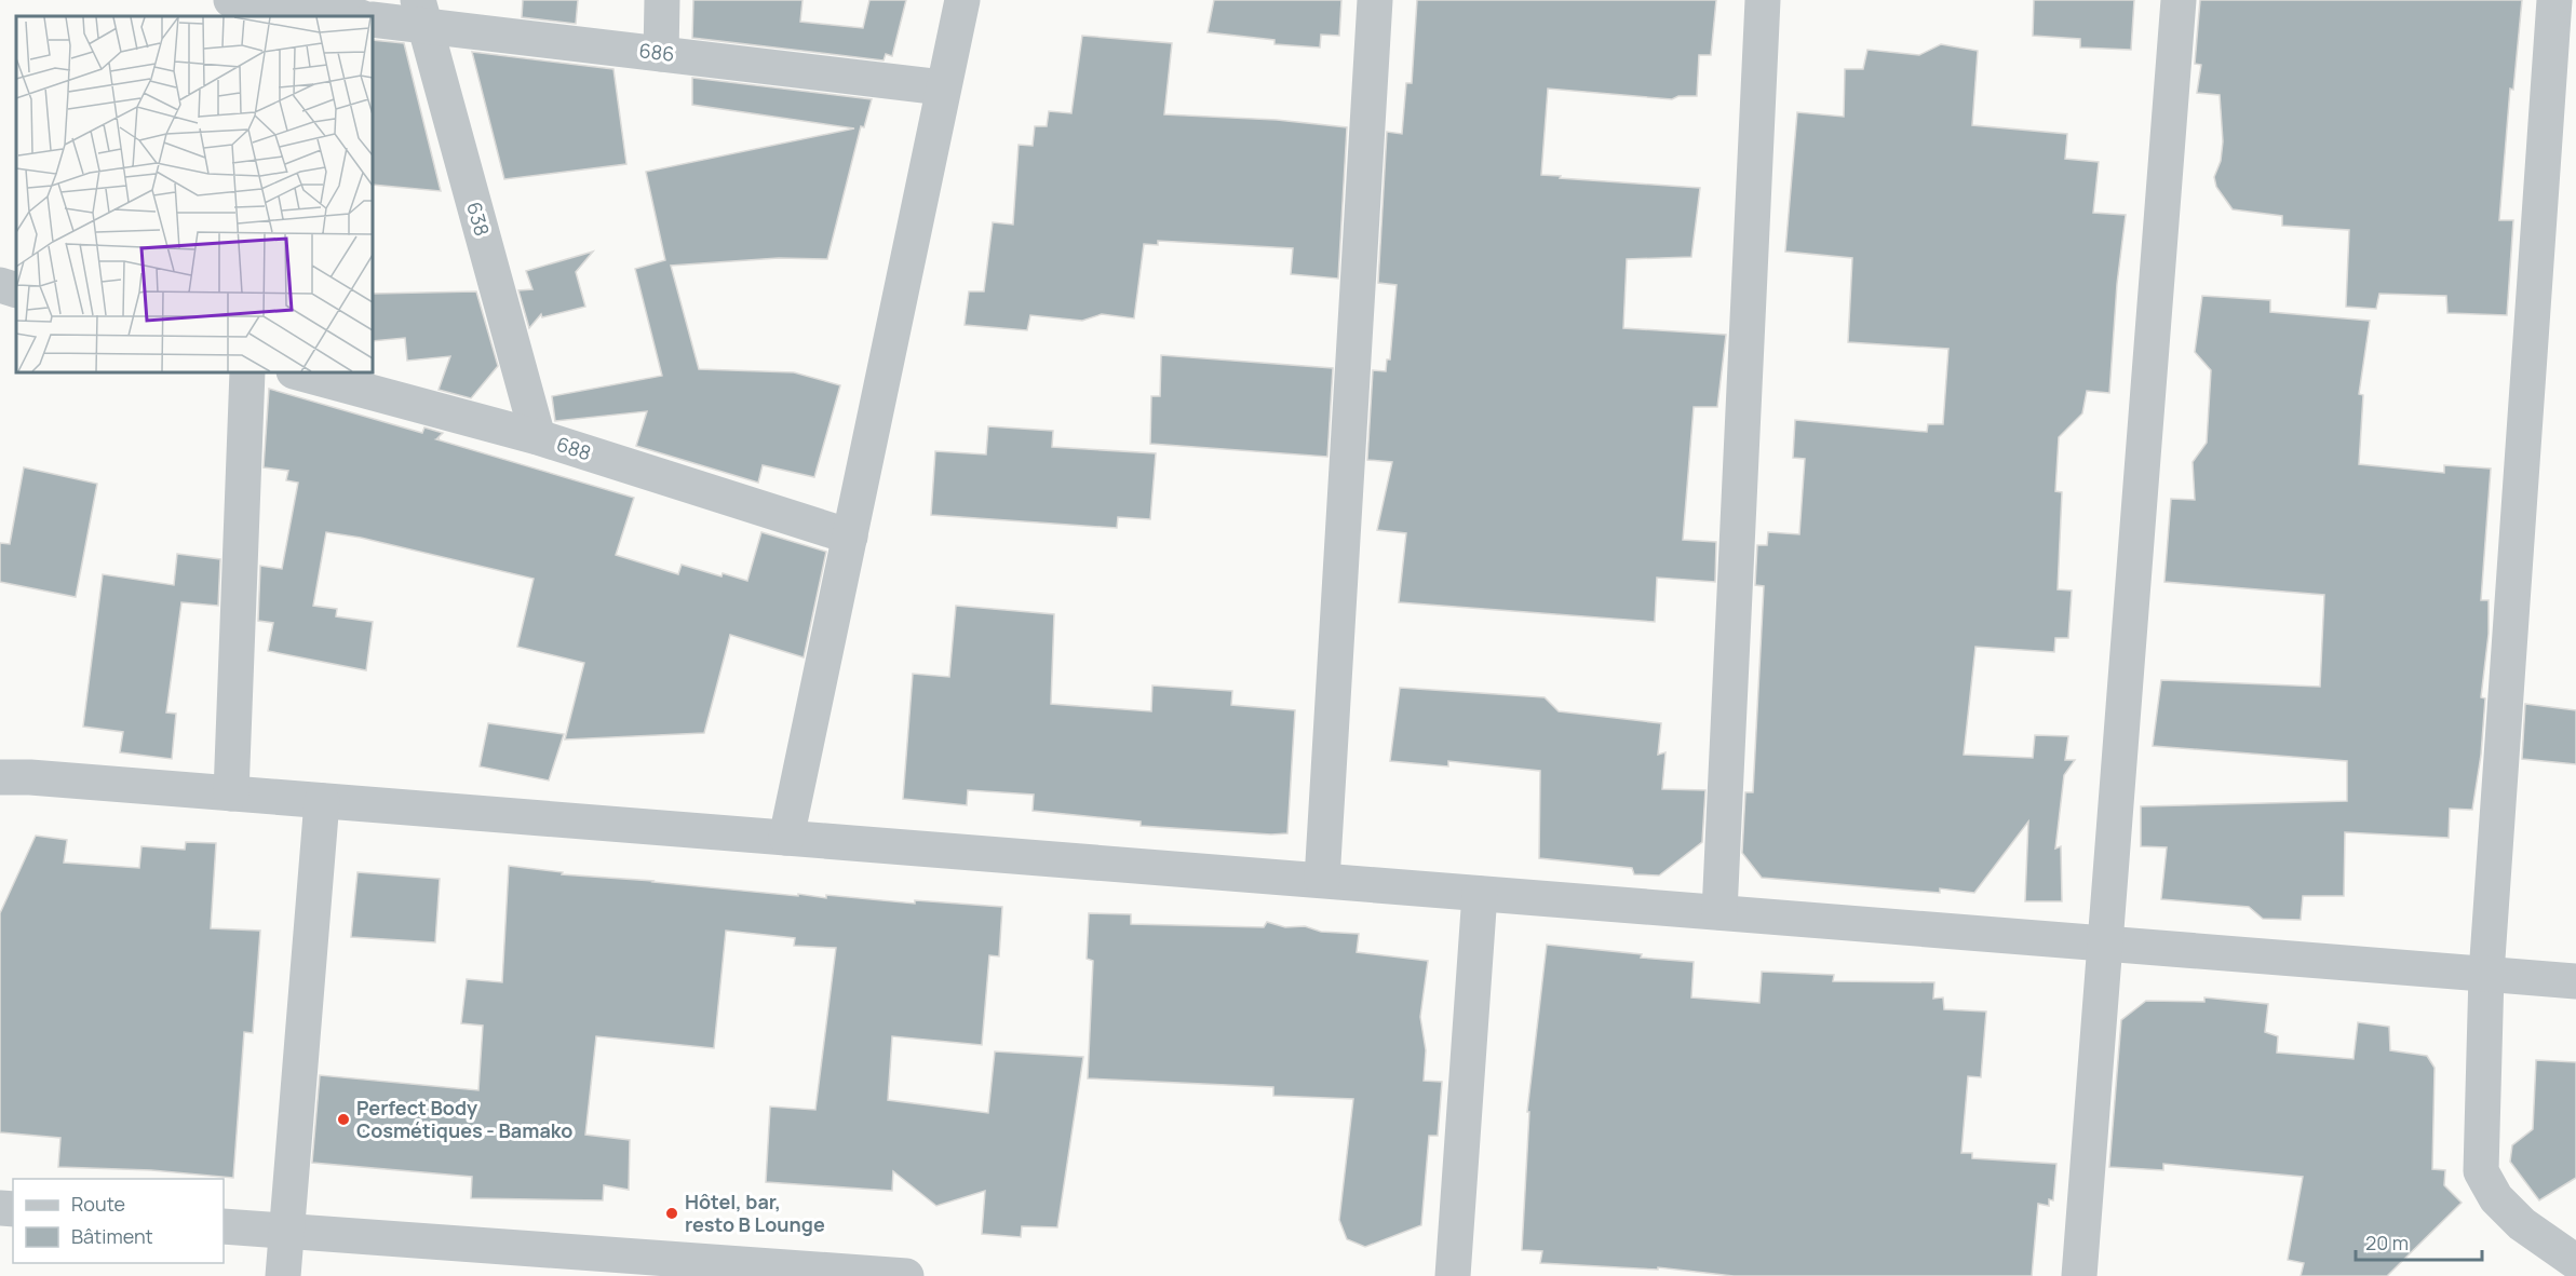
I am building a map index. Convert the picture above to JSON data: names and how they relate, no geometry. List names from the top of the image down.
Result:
{
  "streets": {
    "street": ["686", "638", "688"]
  },
  "crossings": [
    ["686", "638"],
    ["638", "688"]
  ],
  "places": ["Perfect Body Cosmétiques - Bamako", "Hôtel, bar, resto B Lounge"],
  "legend": ["Route", "Bâtiment"],
  "scale_bar": "20 m"
}
